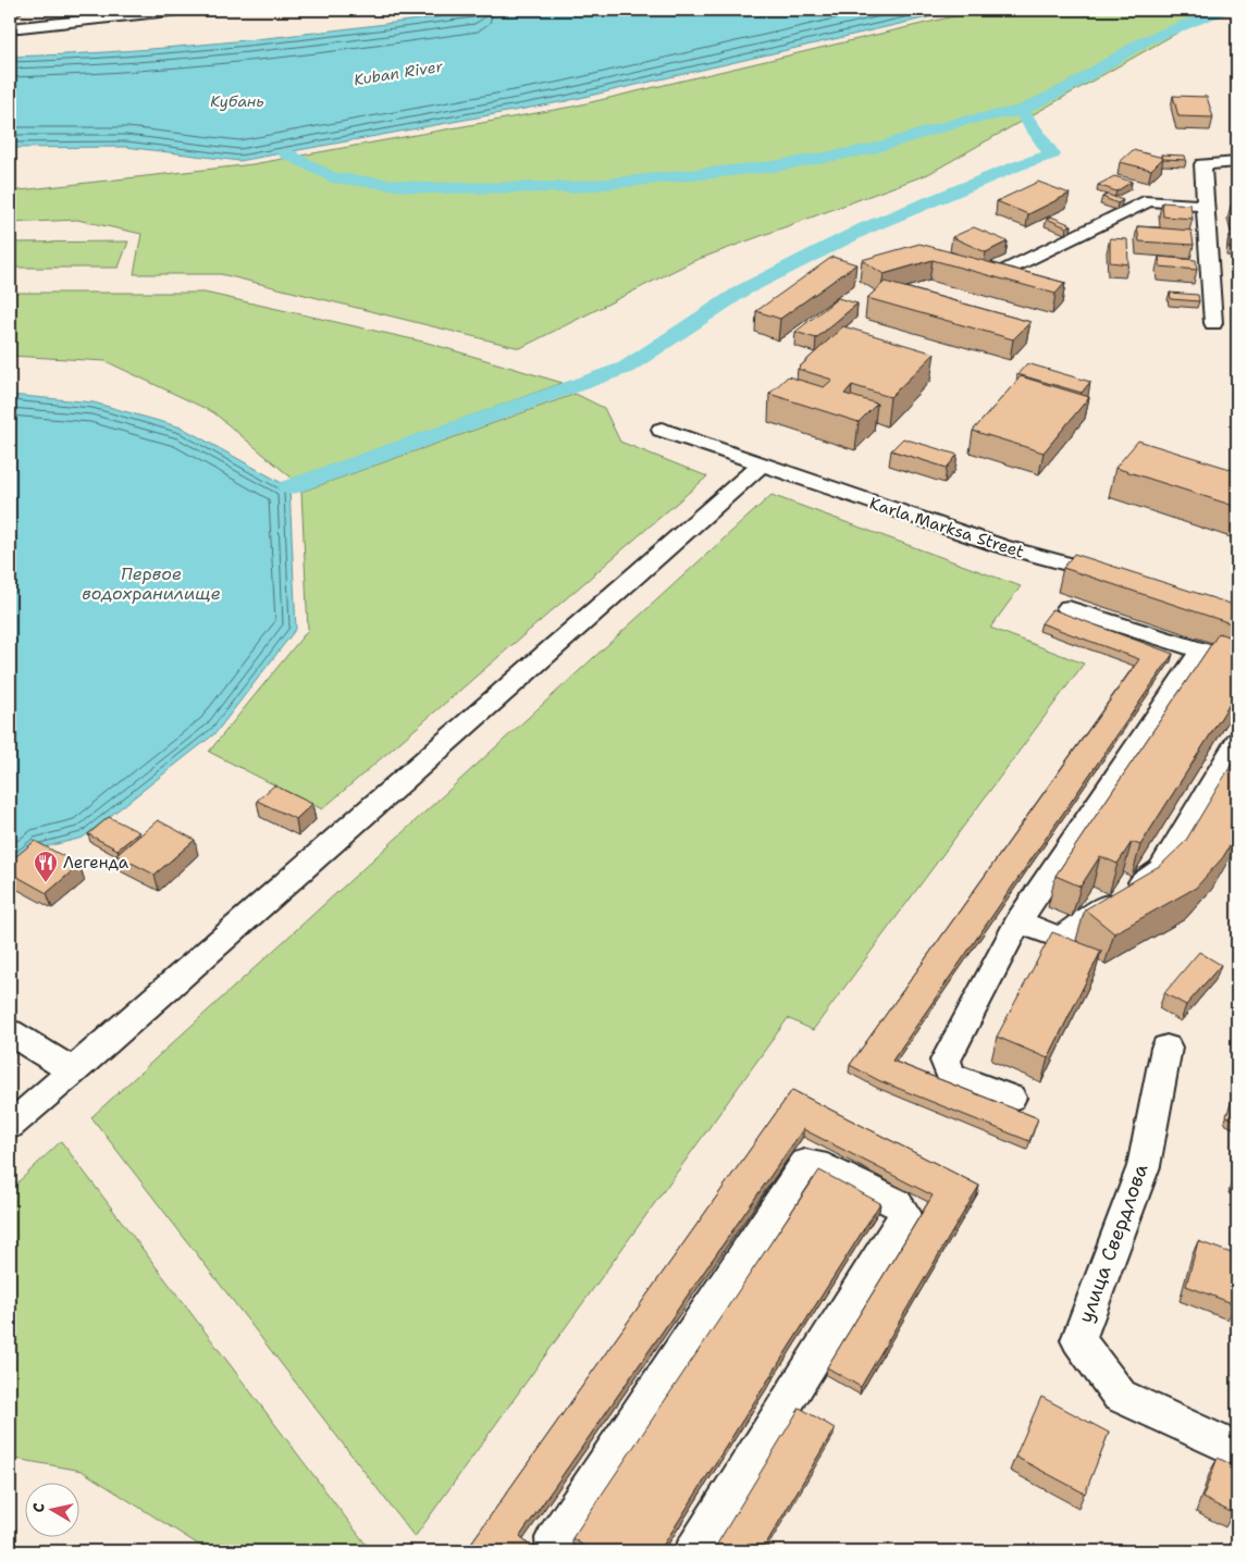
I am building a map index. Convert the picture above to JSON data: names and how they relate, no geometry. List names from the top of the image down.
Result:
{
  "streets": {
    "street": ["Karla Marksa Street", "улица Свердлова"]
  },
  "water": ["Kuban River", "Кубань", "Первое водохранилище"],
  "places": {
    "restaurant": ["Легенда"]
  },
  "north": "left"
}
